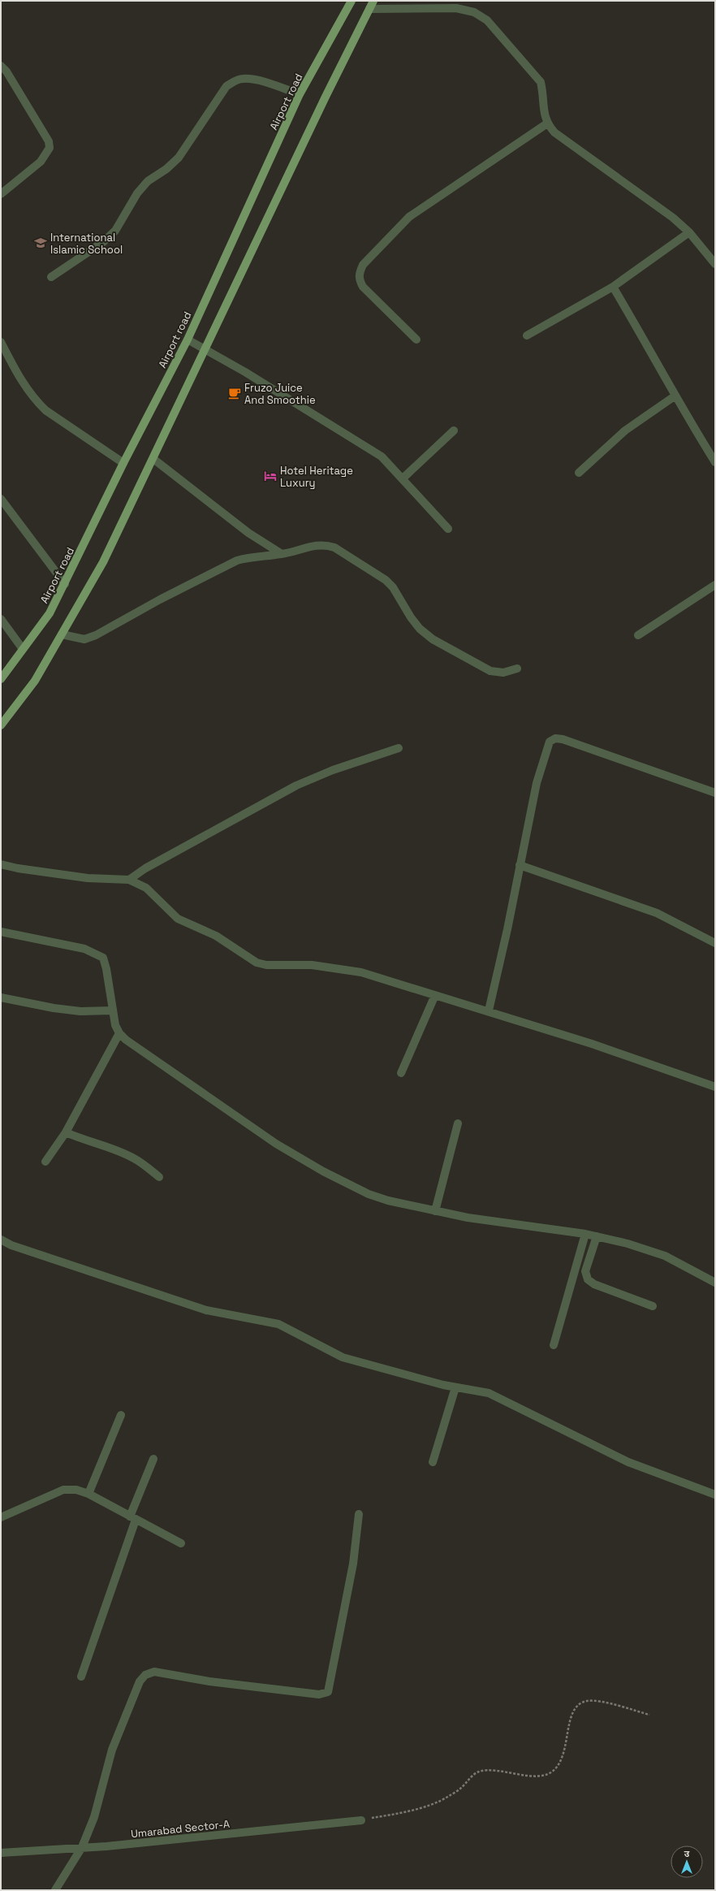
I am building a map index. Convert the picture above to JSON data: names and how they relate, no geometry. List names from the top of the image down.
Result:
{
  "streets": {
    "main road": ["Airport road"],
    "street": ["Umarabad Sector-A"]
  },
  "places": {
    "school or university": ["International Islamic School"],
    "cafe": ["Fruzo Juice And Smoothie"],
    "hotel": ["Hotel Heritage Luxury"]
  },
  "north": "top"
}
